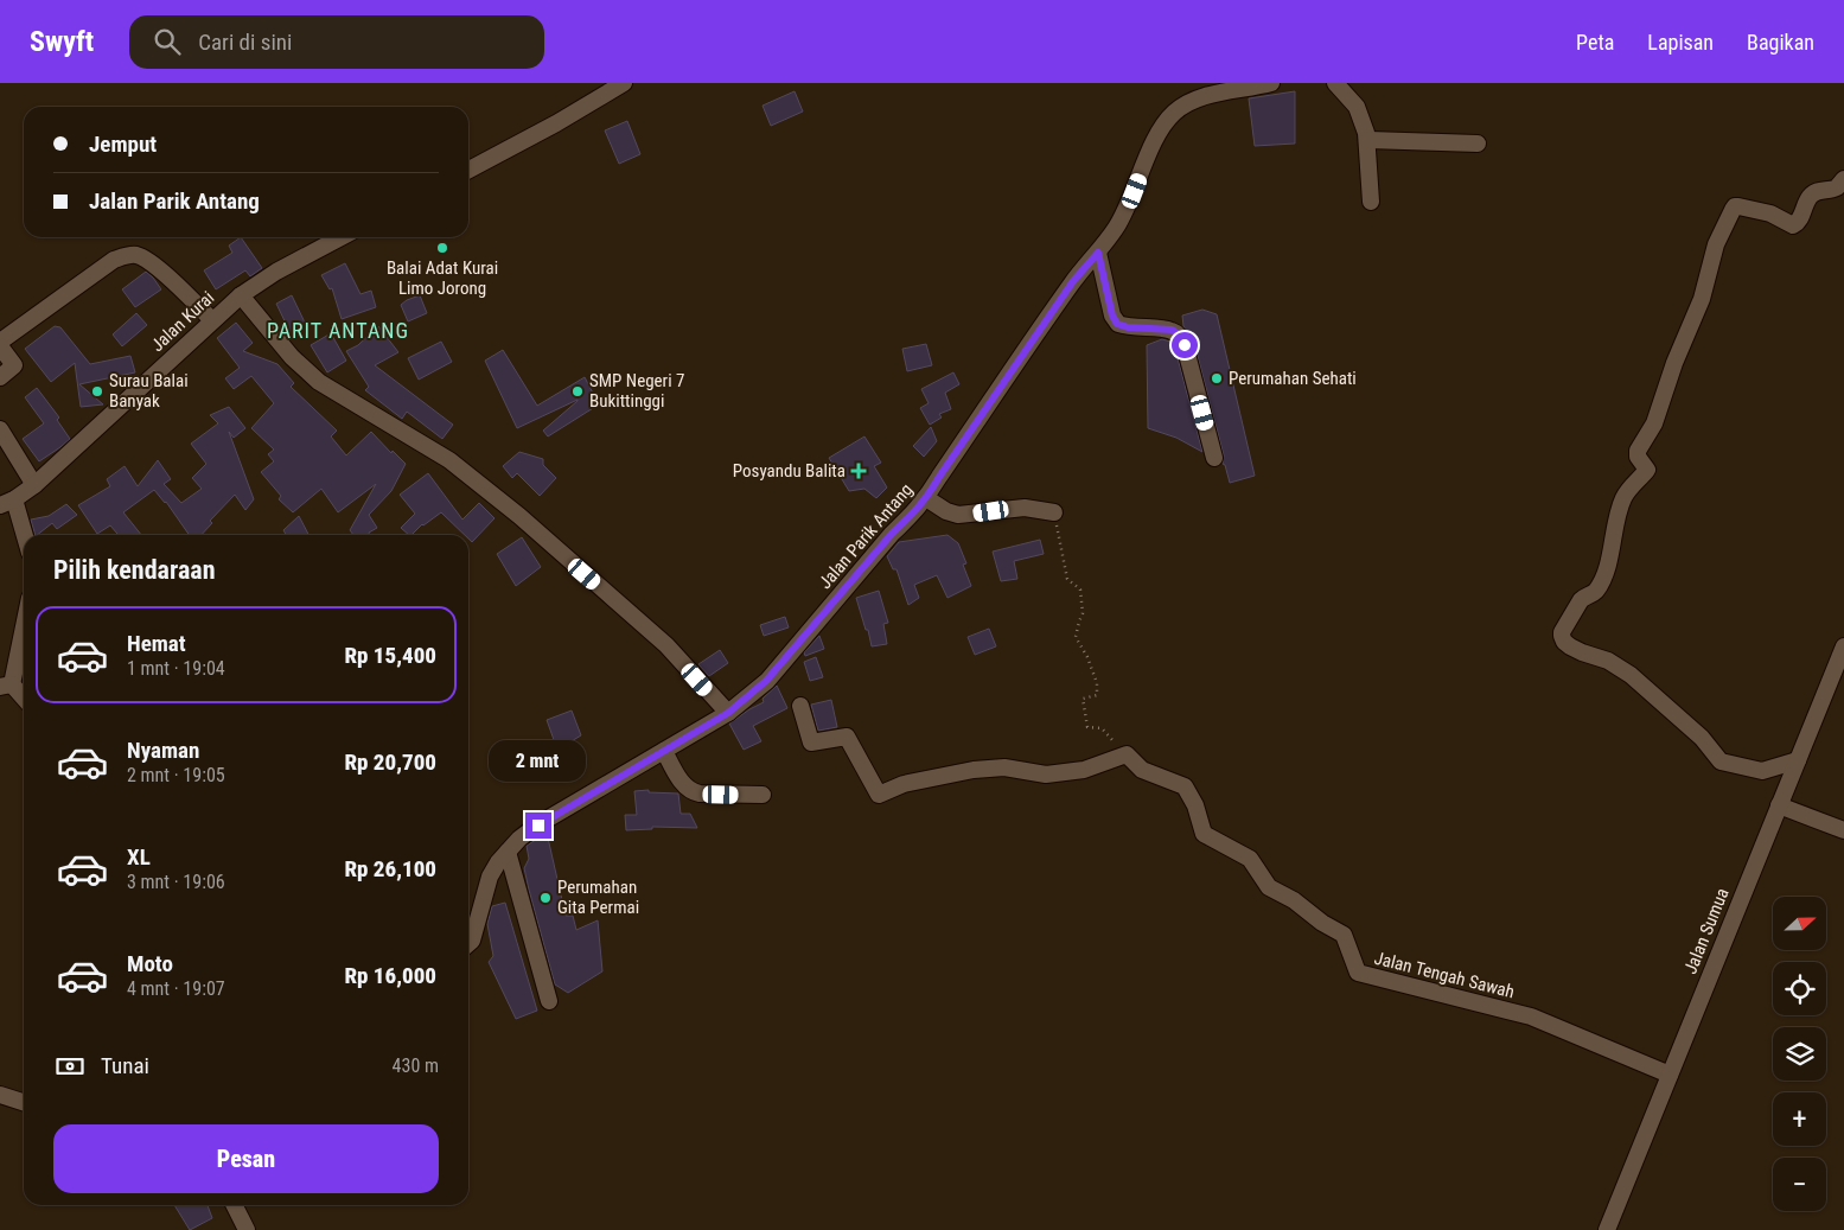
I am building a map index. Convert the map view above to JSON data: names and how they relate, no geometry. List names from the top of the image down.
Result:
{
  "streets": {
    "street": [
      "Jalan Kurai",
      "Jalan Parik Antang",
      "Jalan Sumua",
      "Jalan Tengah Sawah"
    ]
  },
  "crossings": [
    ["Jalan Sumua", "Jalan Tengah Sawah"]
  ],
  "districts": ["PARIT ANTANG"],
  "places": {
    "other": [
      "Balai Adat Kurai Limo Jorong",
      "Perumahan Sehati",
      "Surau Balai Banyak",
      "SMP Negeri 7 Bukittinggi",
      "Perumahan Gita Permai"
    ],
    "health": ["Posyandu Balita"]
  },
  "north": "right",
  "page": {
    "header": "Swyft",
    "search": "Cari di sini",
    "nav": ["Peta", "Lapisan", "Bagikan"],
    "banner": ["Jemput", "Jalan Parik Antang"],
    "heading": "Pilih kendaraan",
    "list": [
      {
        "name": "Hemat",
        "note": "1 mnt · 19:04",
        "value": "Rp 15,400"
      },
      {
        "name": "Nyaman",
        "note": "2 mnt · 19:05",
        "value": "Rp 20,700"
      },
      {
        "name": "XL",
        "note": "3 mnt · 19:06",
        "value": "Rp 26,100"
      },
      {
        "name": "Moto",
        "note": "4 mnt · 19:07",
        "value": "Rp 16,000"
      }
    ],
    "bubble": "2 mnt",
    "map_buttons": ["+", "−"],
    "pay": ["Tunai", "430 m"],
    "buttons": "Pesan"
  }
}
